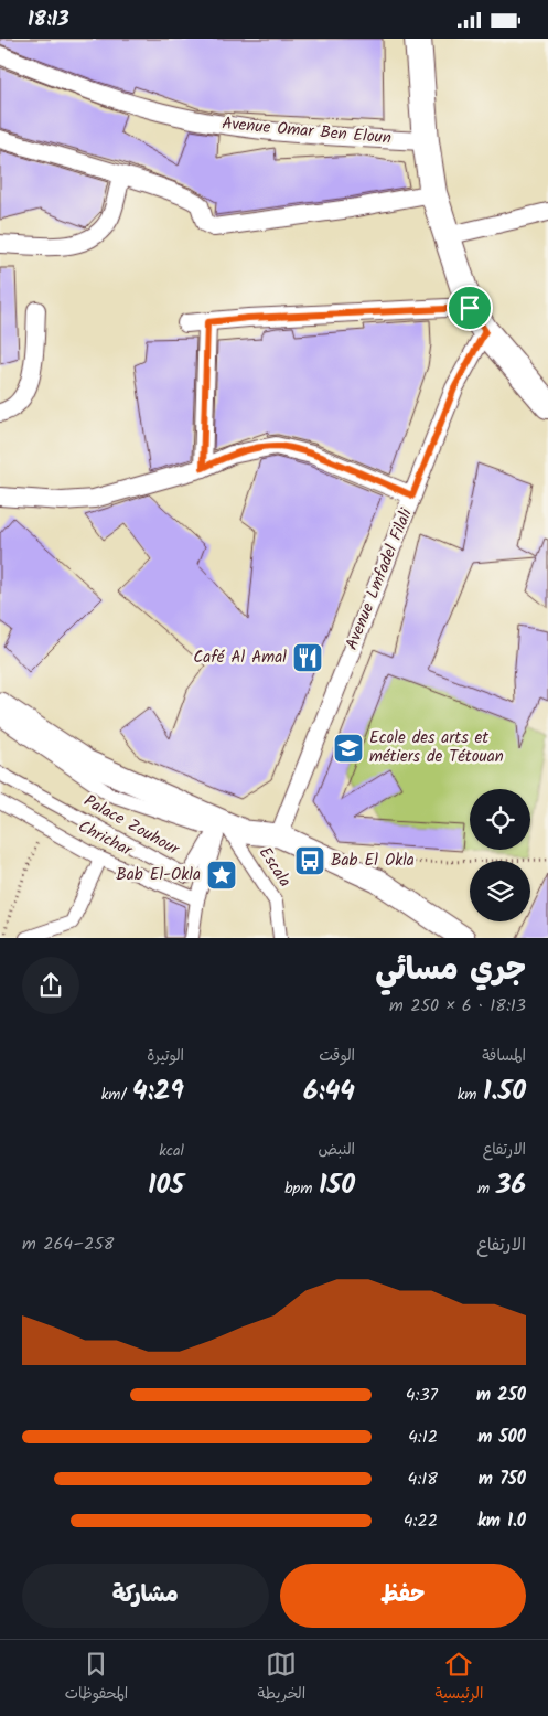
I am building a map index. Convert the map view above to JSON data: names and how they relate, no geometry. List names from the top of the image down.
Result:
{
  "streets": {
    "street": [
      "Avenue Omar Ben Eloun",
      "Avenue Lmfadel Filali",
      "Palace Zouhour",
      "Chrichar",
      "Escala"
    ]
  },
  "places": {
    "restaurant": ["Café Al Amal"],
    "school or university": ["Ecole des arts et métiers de Tétouan"],
    "bus stop": ["Bab El Okla"],
    "place": ["Bab El-Okla"]
  },
  "page": {
    "status": "18:13",
    "heading": ["جري مسائي", "18:13 · 6 × 250 m"],
    "stats": [
      ["المسافة", "1.50 km"],
      ["الوقت", "6:44"],
      ["الوتيرة", "4:29 /km"],
      ["الارتفاع", "36 m"],
      ["النبض", "150 bpm"],
      ["kcal", "105"]
    ],
    "chart": ["الارتفاع", "258–264 m"],
    "list": [
      {
        "name": "250 m",
        "note": "4:37"
      },
      {
        "name": "500 m",
        "note": "4:12"
      },
      {
        "name": "750 m",
        "note": "4:18"
      },
      {
        "name": "1.0 km",
        "note": "4:22"
      }
    ],
    "buttons": ["حفظ", "مشاركة"],
    "tabs": ["الرئيسية", "الخريطة", "المحفوظات"]
  }
}
